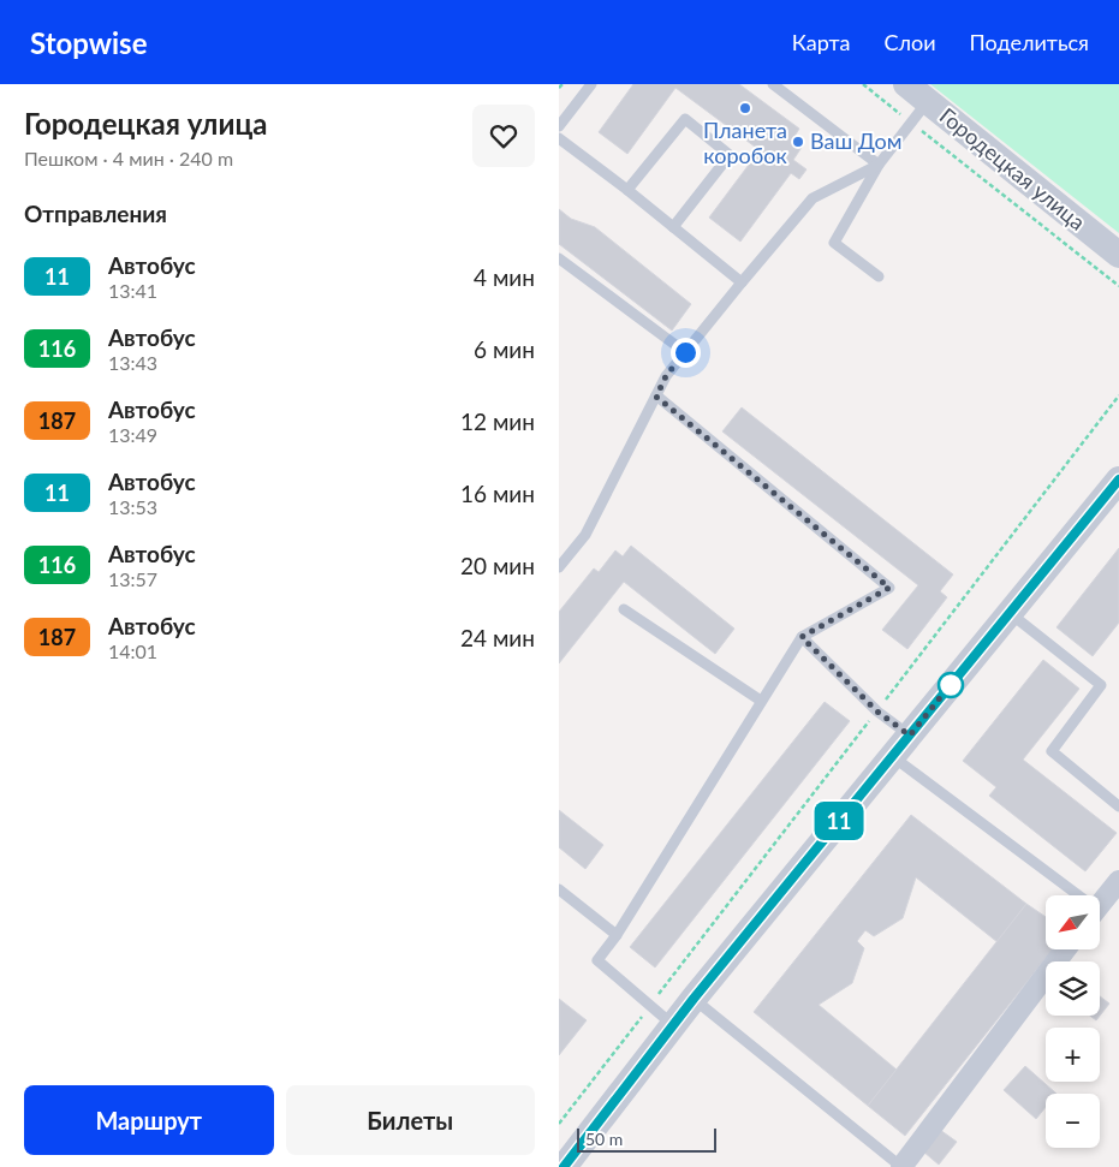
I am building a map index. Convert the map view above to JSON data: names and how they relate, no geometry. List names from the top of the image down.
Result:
{
  "streets": {
    "street": ["Городецкая улица"]
  },
  "places": ["Планета коробок", "Ваш Дом"],
  "lines": ["bus line 11"],
  "scale_bar": "50 m",
  "north": "bottom left",
  "page": {
    "header": "Stopwise",
    "nav": ["Карта", "Слои", "Поделиться"],
    "heading": [
      ["Городецкая улица", "Пешком · 4 мин · 240 m"],
      "Отправления"
    ],
    "on_map": "11",
    "list": [
      {
        "mark": "11",
        "name": "Автобус",
        "note": "13:41",
        "value": "4 мин"
      },
      {
        "mark": "116",
        "name": "Автобус",
        "note": "13:43",
        "value": "6 мин"
      },
      {
        "mark": "187",
        "name": "Автобус",
        "note": "13:49",
        "value": "12 мин"
      },
      {
        "mark": "11",
        "name": "Автобус",
        "note": "13:53",
        "value": "16 мин"
      },
      {
        "mark": "116",
        "name": "Автобус",
        "note": "13:57",
        "value": "20 мин"
      },
      {
        "mark": "187",
        "name": "Автобус",
        "note": "14:01",
        "value": "24 мин"
      }
    ],
    "map_buttons": ["+", "−"],
    "buttons": ["Маршрут", "Билеты"],
    "scale": "50 m"
  }
}
